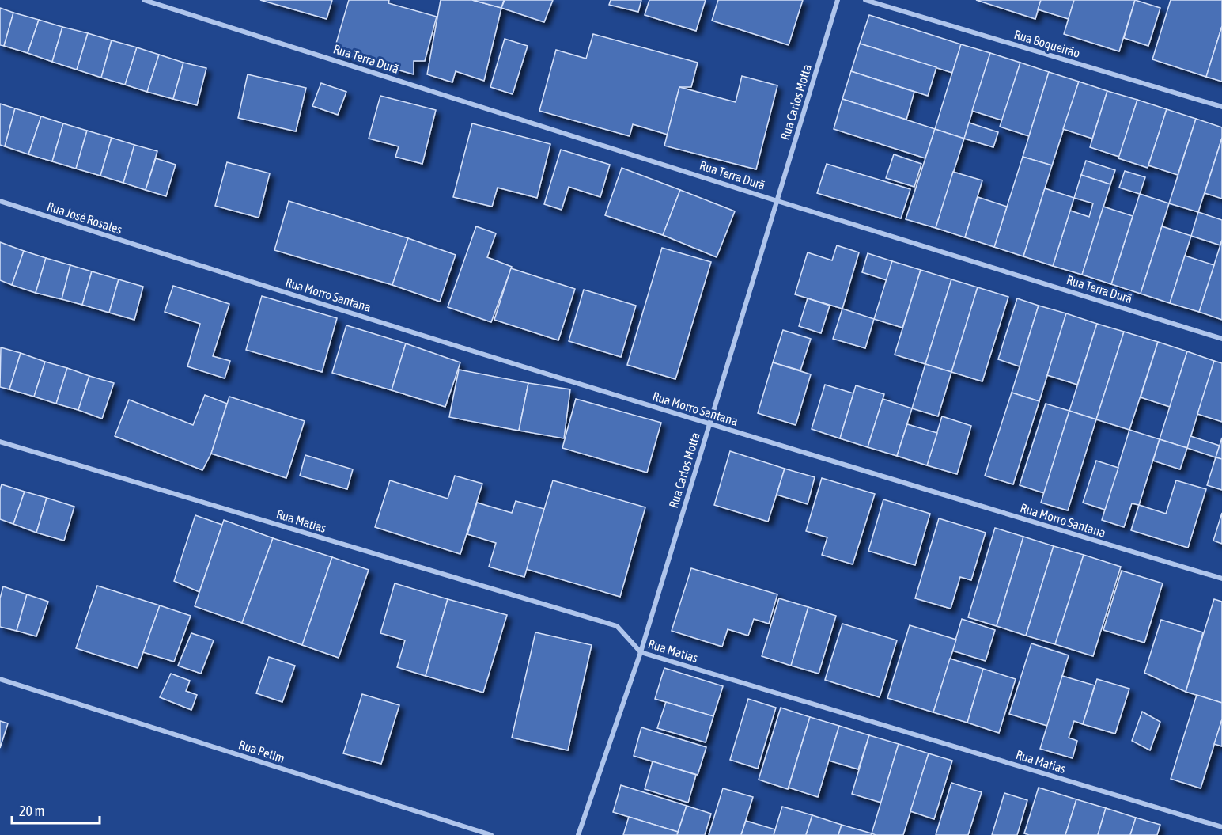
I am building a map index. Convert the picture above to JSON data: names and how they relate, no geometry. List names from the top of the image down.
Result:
{
  "streets": {
    "street": [
      "Rua Boqueirão",
      "Rua Terra Durã",
      "Rua Carlos Motta",
      "Rua José Rosales",
      "Rua Morro Santana",
      "Rua Matias",
      "Rua Petim"
    ]
  },
  "crossings": [
    ["Rua Terra Durã", "Rua Carlos Motta"],
    ["Rua Carlos Motta", "Rua Morro Santana"],
    ["Rua Carlos Motta", "Rua Matias"],
    ["Rua José Rosales", "Rua Morro Santana"]
  ],
  "scale_bar": "20 m"
}
